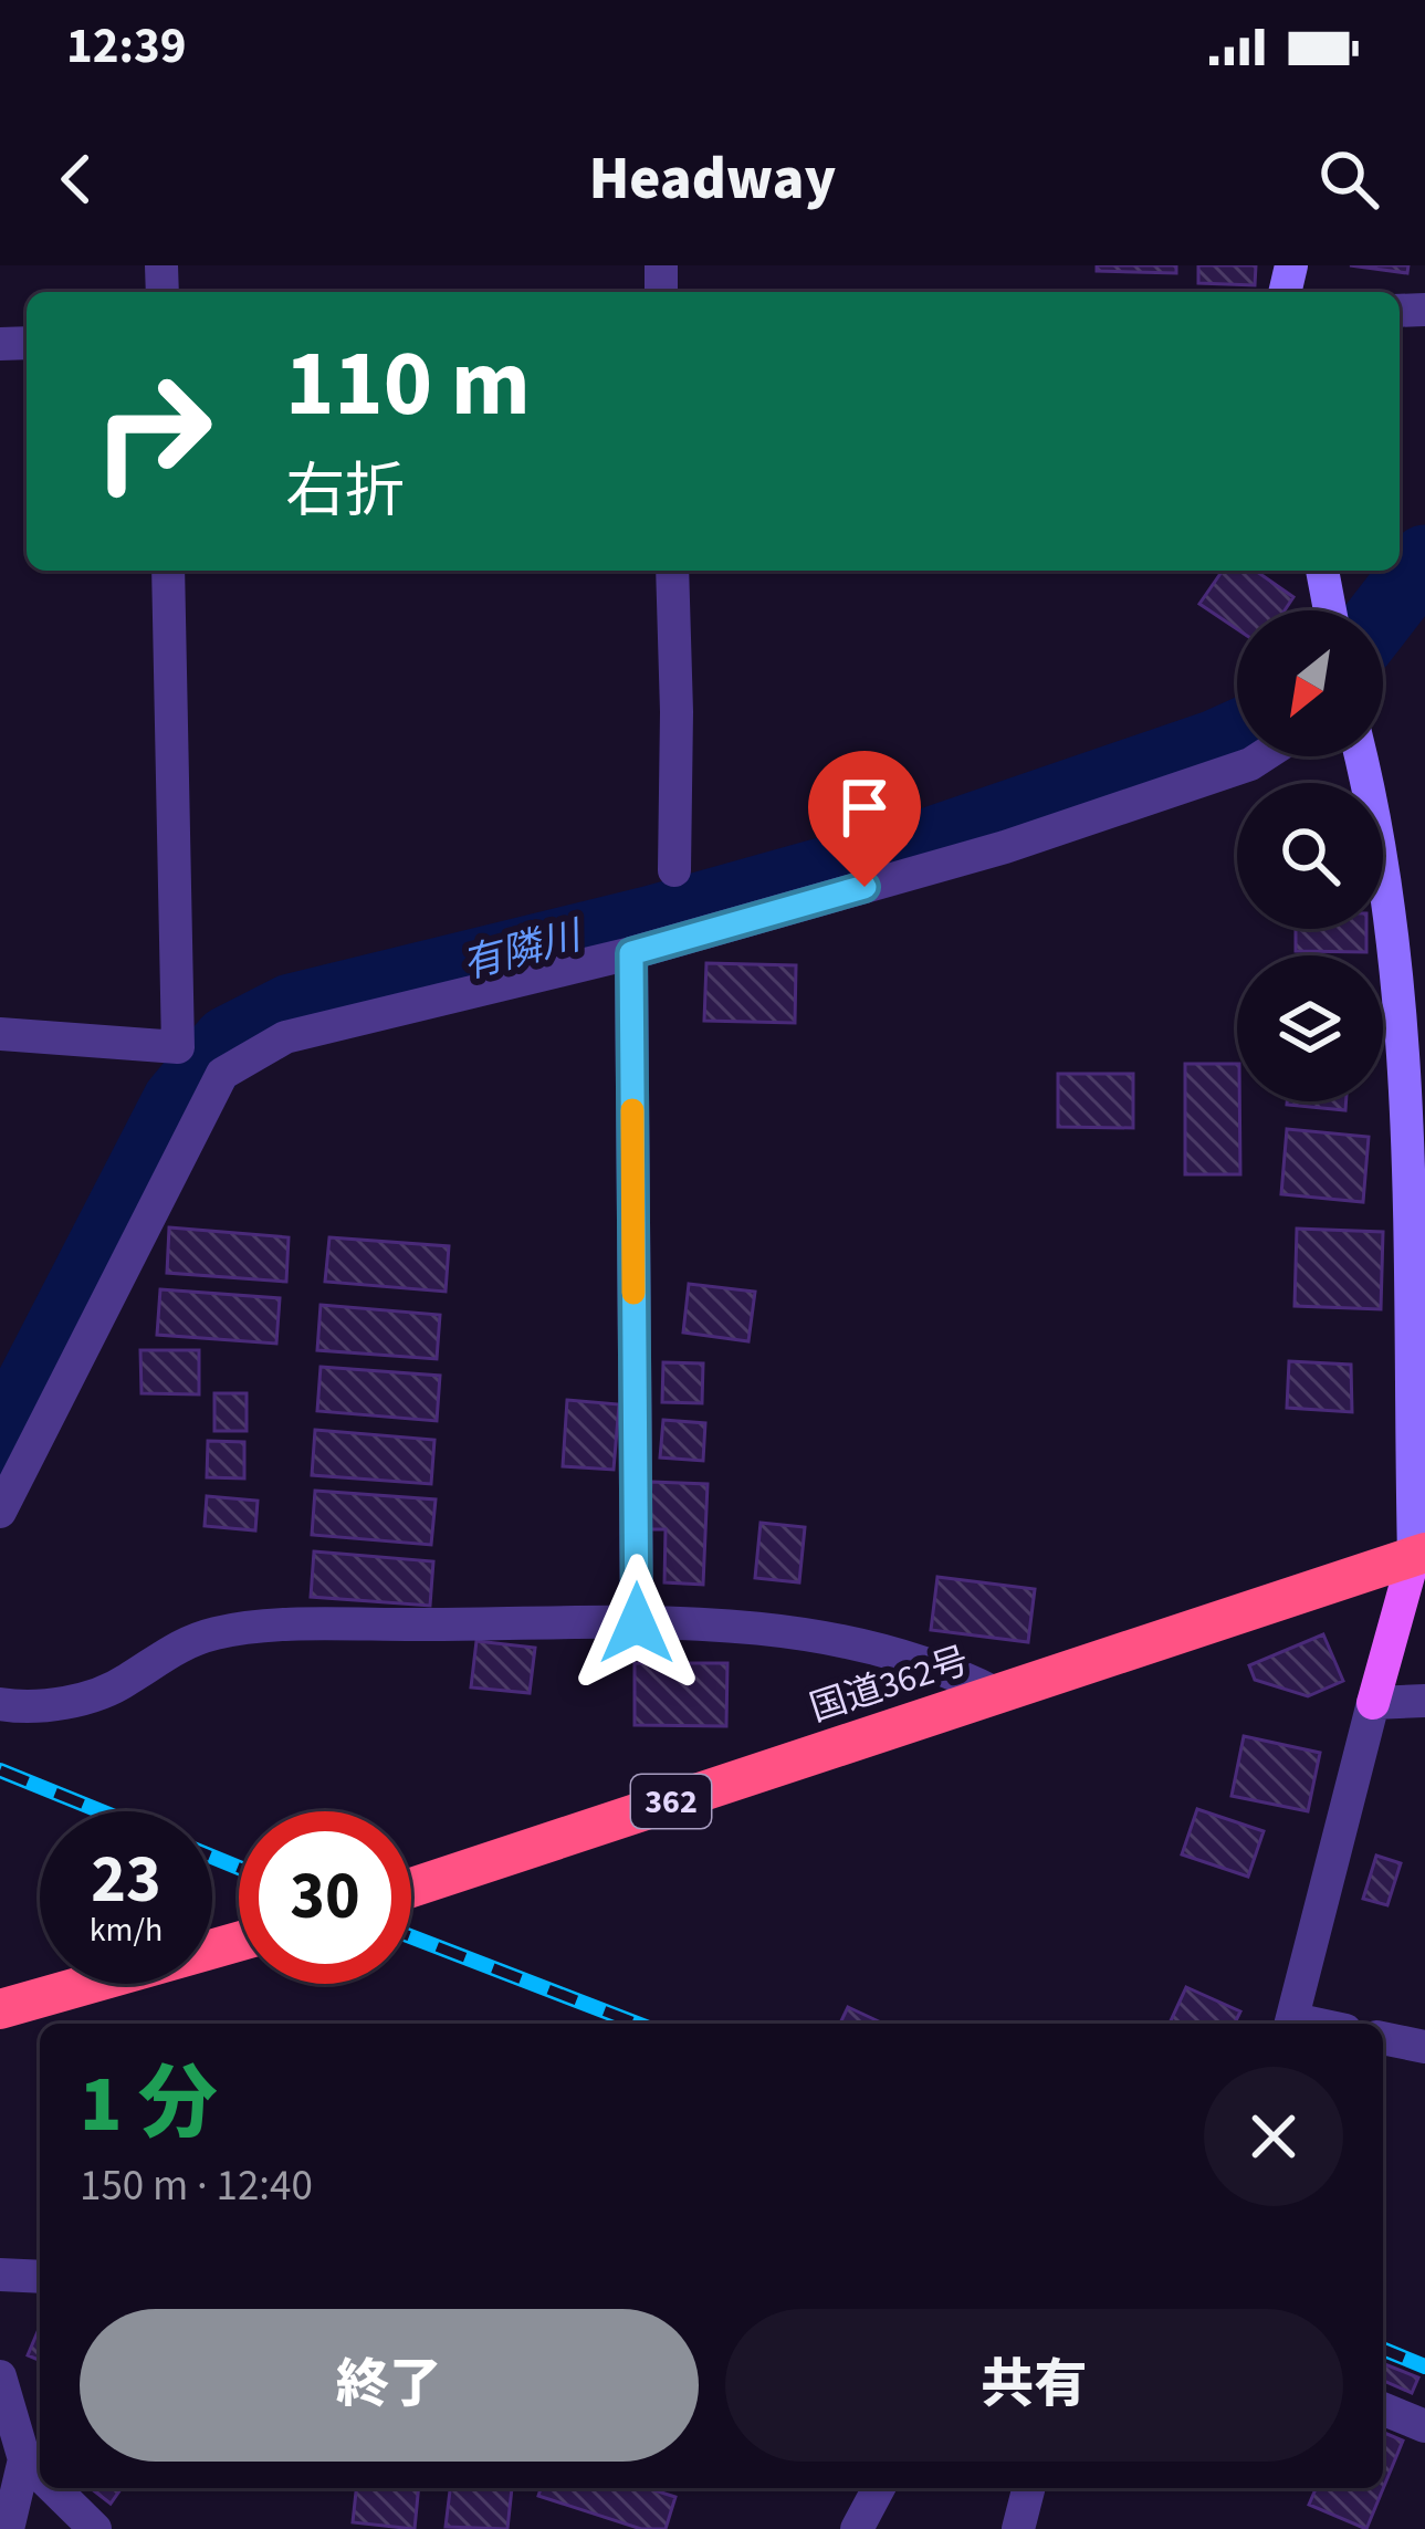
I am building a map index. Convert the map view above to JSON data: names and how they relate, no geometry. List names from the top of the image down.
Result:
{
  "streets": {
    "highway": ["国道362号", "362"]
  },
  "water": ["有隣川"],
  "north": "bottom left",
  "page": {
    "status": "12:39",
    "header": "Headway",
    "turn": ["110 m", "右折"],
    "speed": "23 km/h",
    "limit": "30",
    "heading": ["1 分", "150 m · 12:40"],
    "buttons": ["終了", "共有"]
  }
}
